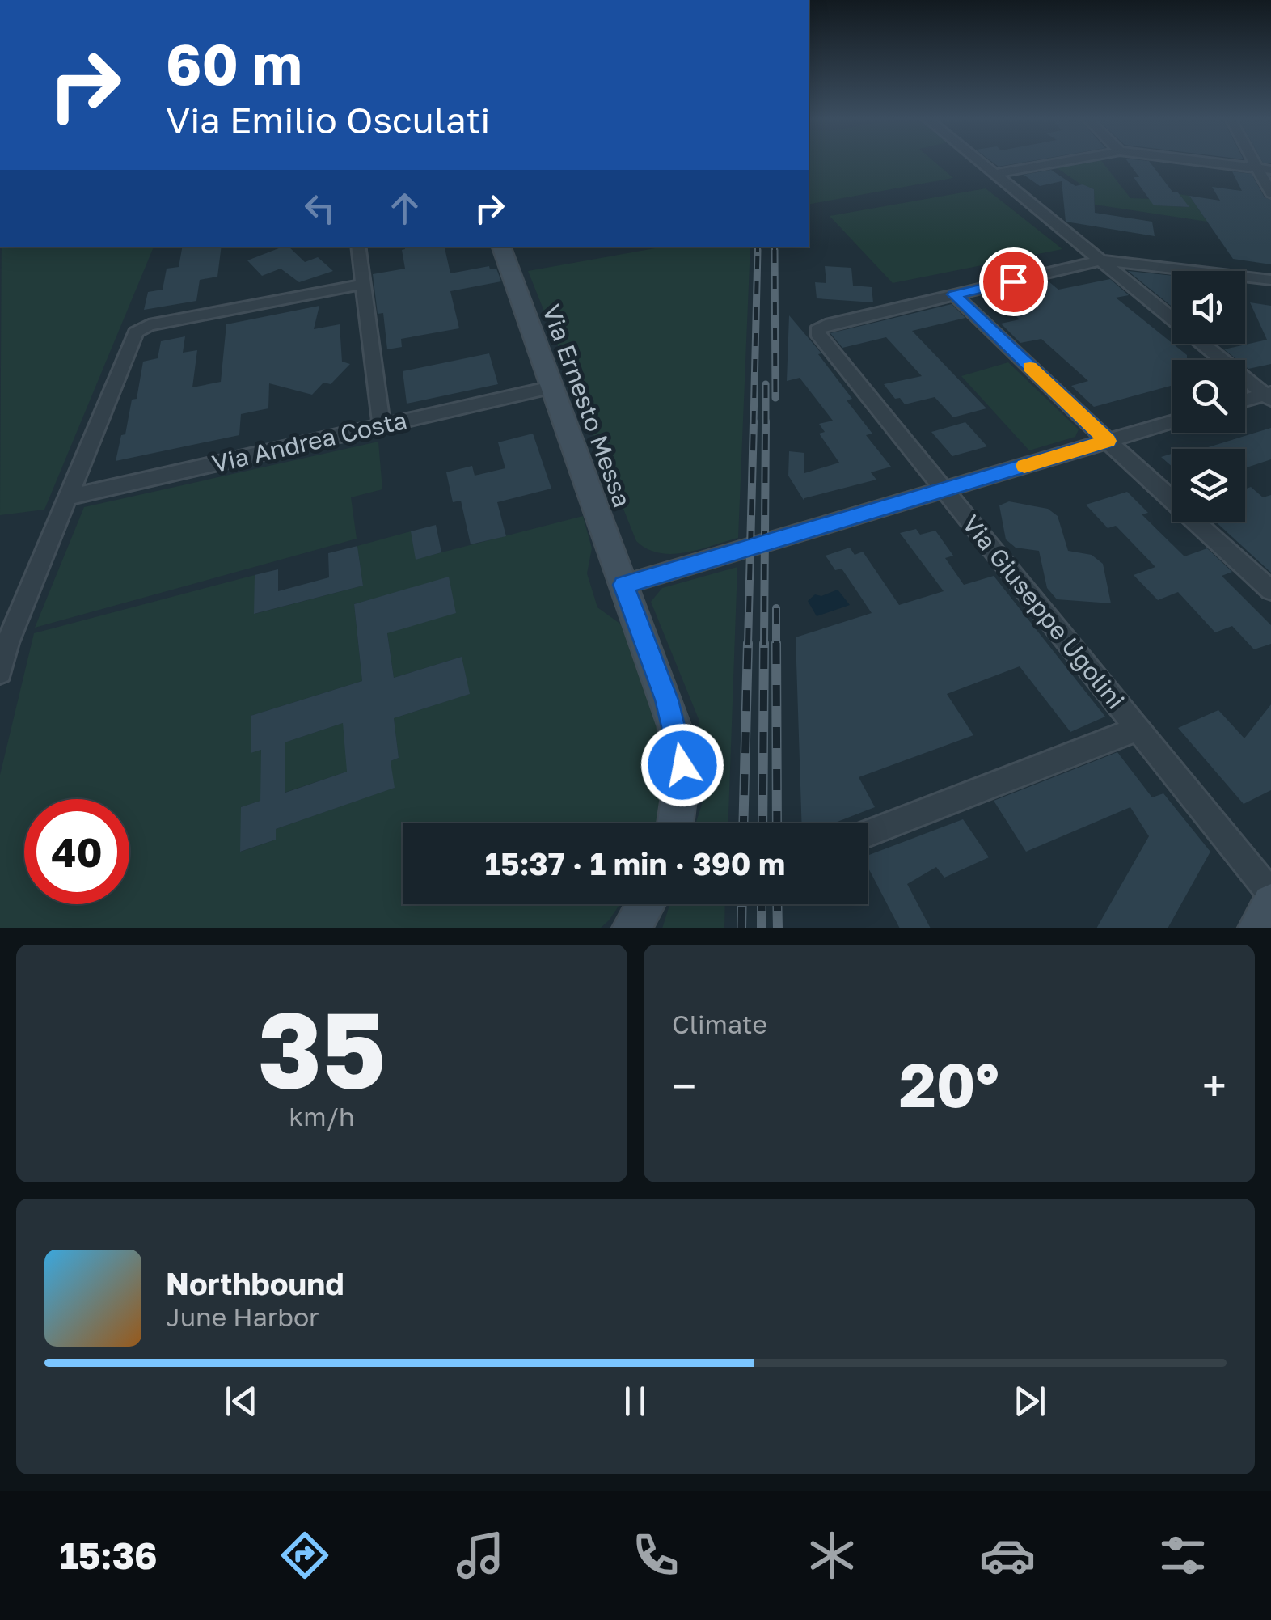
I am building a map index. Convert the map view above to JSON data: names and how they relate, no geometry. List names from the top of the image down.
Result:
{
  "streets": {
    "street": ["Via Ernesto Messa", "Via Andrea Costa", "Via Giuseppe Ugolini"]
  },
  "crossings": [
    ["Via Ernesto Messa", "Via Andrea Costa"]
  ],
  "page": {
    "turn": ["60 m", "Via Emilio Osculati"],
    "limit": "40",
    "trip": "15:37 · 1 min · 390 m",
    "tile": [
      ["35", "km/h"],
      "Climate"
    ],
    "heat": ["−", "20°", "+"],
    "song": ["Northbound", "June Harbor"],
    "tabs": "15:36"
  }
}
